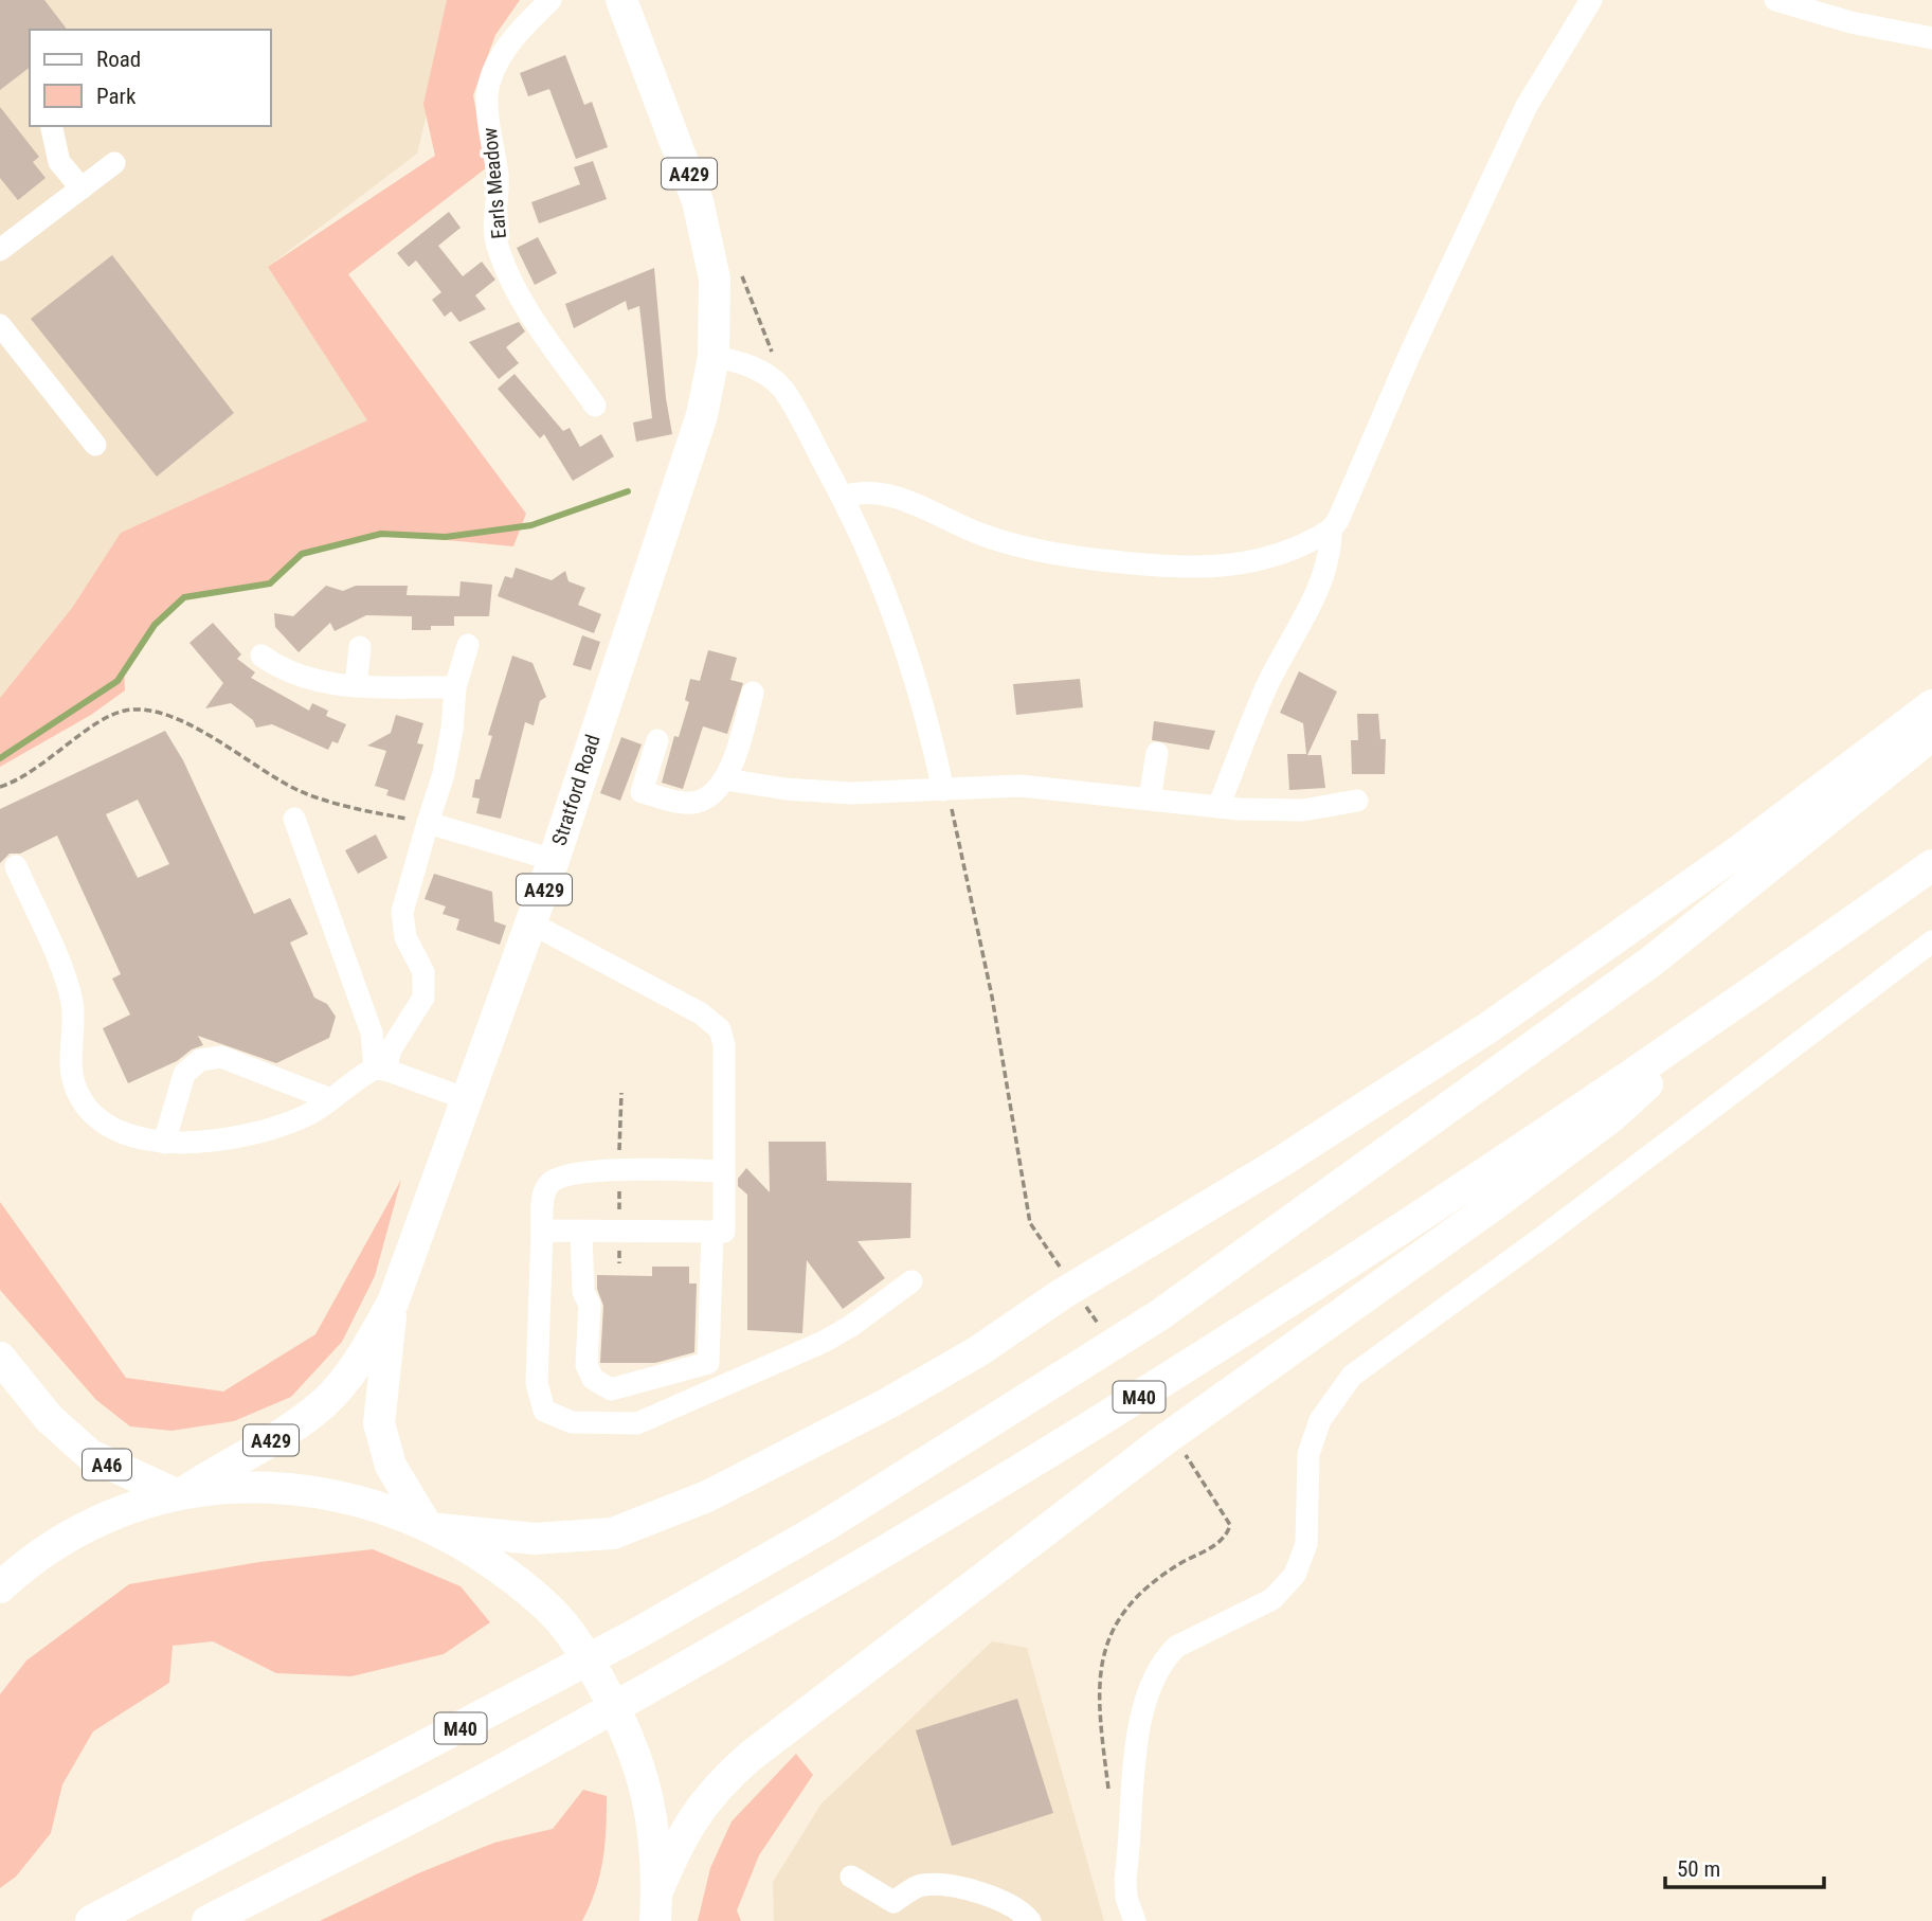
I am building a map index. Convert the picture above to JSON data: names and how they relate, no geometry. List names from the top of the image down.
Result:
{
  "streets": {
    "highway": [
      "A429",
      "Stratford Road",
      "M40",
      "A46"
    ],
    "street": ["Earls Meadow"]
  },
  "crossings": [
    ["Stratford Road", "A46"]
  ],
  "legend": ["Road", "Park"],
  "scale_bar": "50 m"
}
